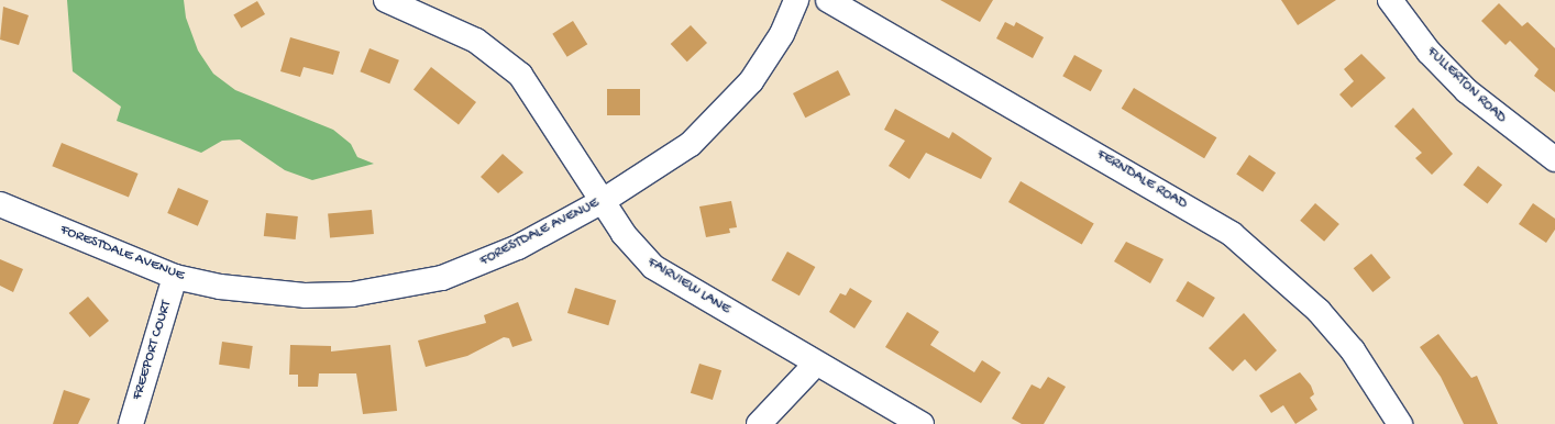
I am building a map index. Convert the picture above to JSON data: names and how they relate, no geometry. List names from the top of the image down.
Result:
{
  "streets": {
    "street": [
      "FULLERTON ROAD",
      "FERNDALE ROAD",
      "FORESTDALE AVENUE",
      "FAIRVIEW LANE",
      "FREEPORT COURT"
    ]
  },
  "crossings": [
    ["FORESTDALE AVENUE", "FAIRVIEW LANE"],
    ["FORESTDALE AVENUE", "FREEPORT COURT"]
  ]
}
